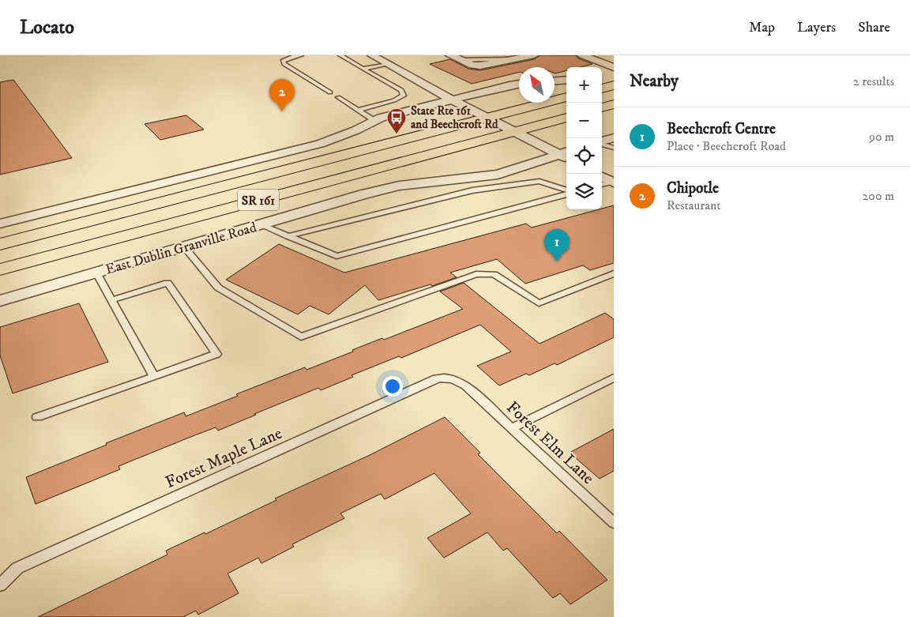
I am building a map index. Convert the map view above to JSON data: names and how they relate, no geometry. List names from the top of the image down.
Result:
{
  "streets": {
    "main road": ["SR 161", "East Dublin Granville Road"],
    "lane": ["Forest Elm Lane", "Forest Maple Lane"]
  },
  "crossings": [
    ["Forest Elm Lane", "Forest Maple Lane"]
  ],
  "places": {
    "bus stop": ["State Rte 161 and Beechcroft Rd"]
  },
  "north": "top left",
  "page": {
    "header": "Locato",
    "nav": ["Map", "Layers", "Share"],
    "heading": ["Nearby", "2 results"],
    "map_buttons": ["+", "−"],
    "pins": ["2", "1"],
    "list": [
      {
        "mark": "1",
        "name": "Beechcroft Centre",
        "note": "Place · Beechcroft Road",
        "value": "90 m"
      },
      {
        "mark": "2",
        "name": "Chipotle",
        "note": "Restaurant",
        "value": "200 m"
      }
    ]
  }
}
